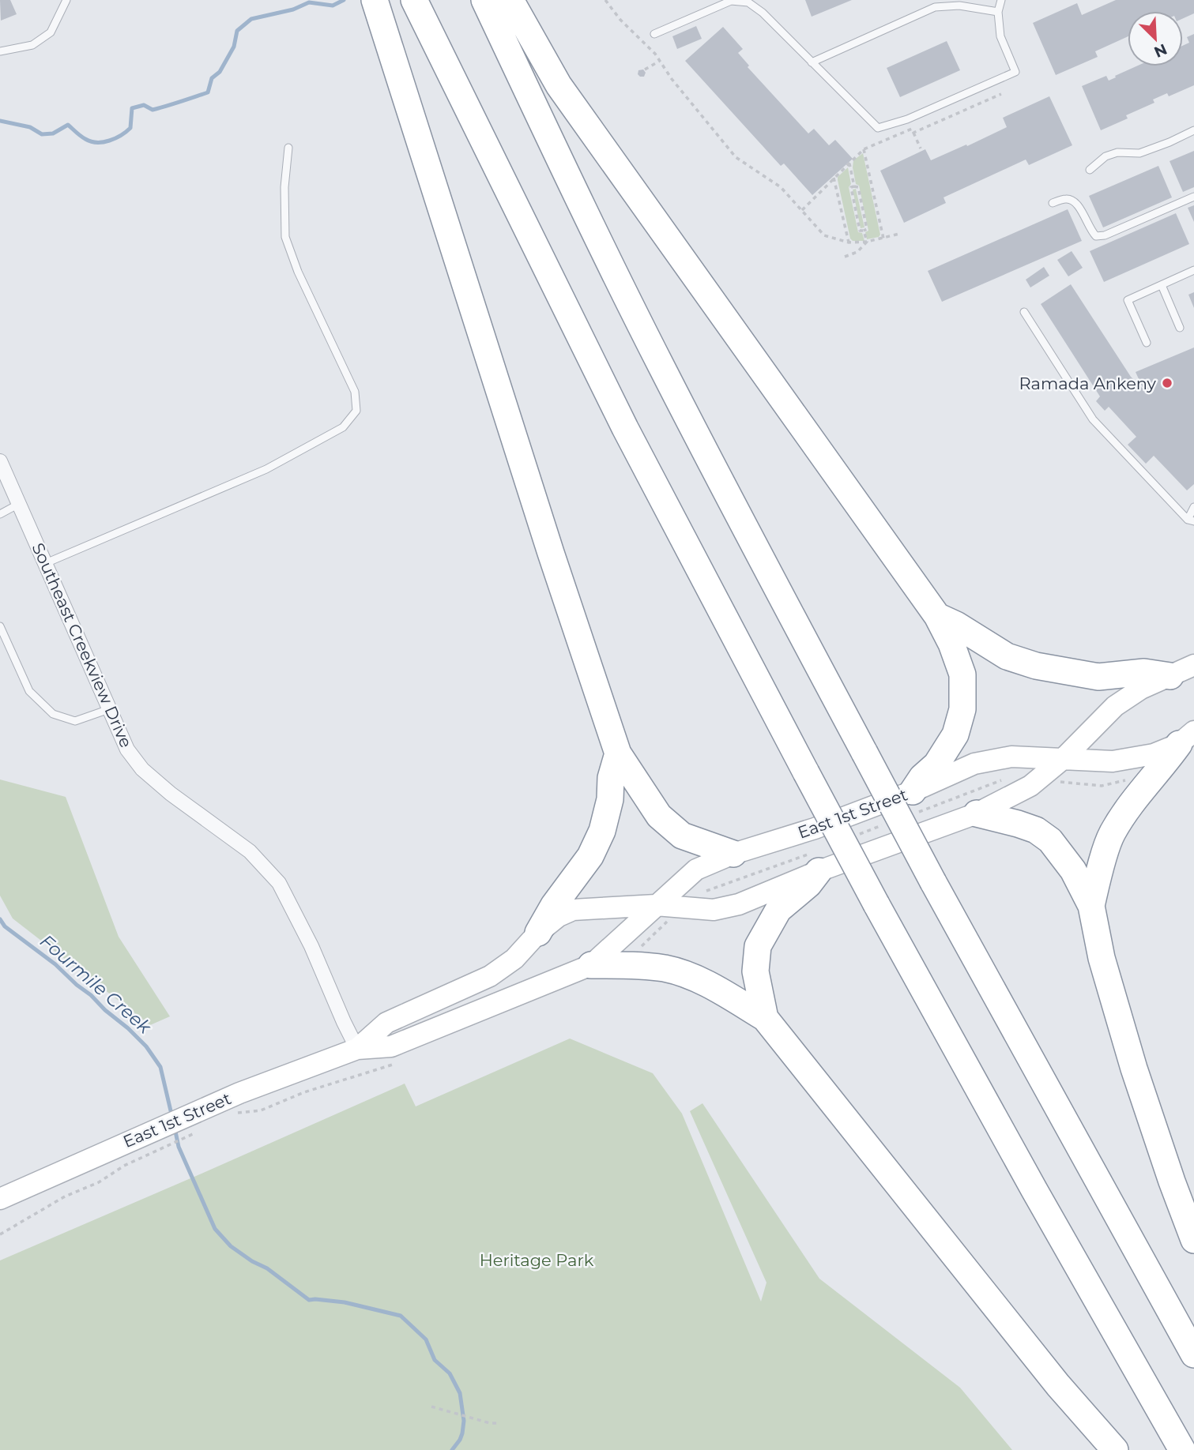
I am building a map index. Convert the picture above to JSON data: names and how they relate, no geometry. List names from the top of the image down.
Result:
{
  "streets": {
    "main road": ["East 1st Street"],
    "street": ["Southeast Creekview Drive"]
  },
  "crossings": [
    ["Southeast Creekview Drive", "East 1st Street"]
  ],
  "water": ["Fourmile Creek"],
  "parks": ["Heritage Park"],
  "places": ["Ramada Ankeny"],
  "north": "bottom right"
}
